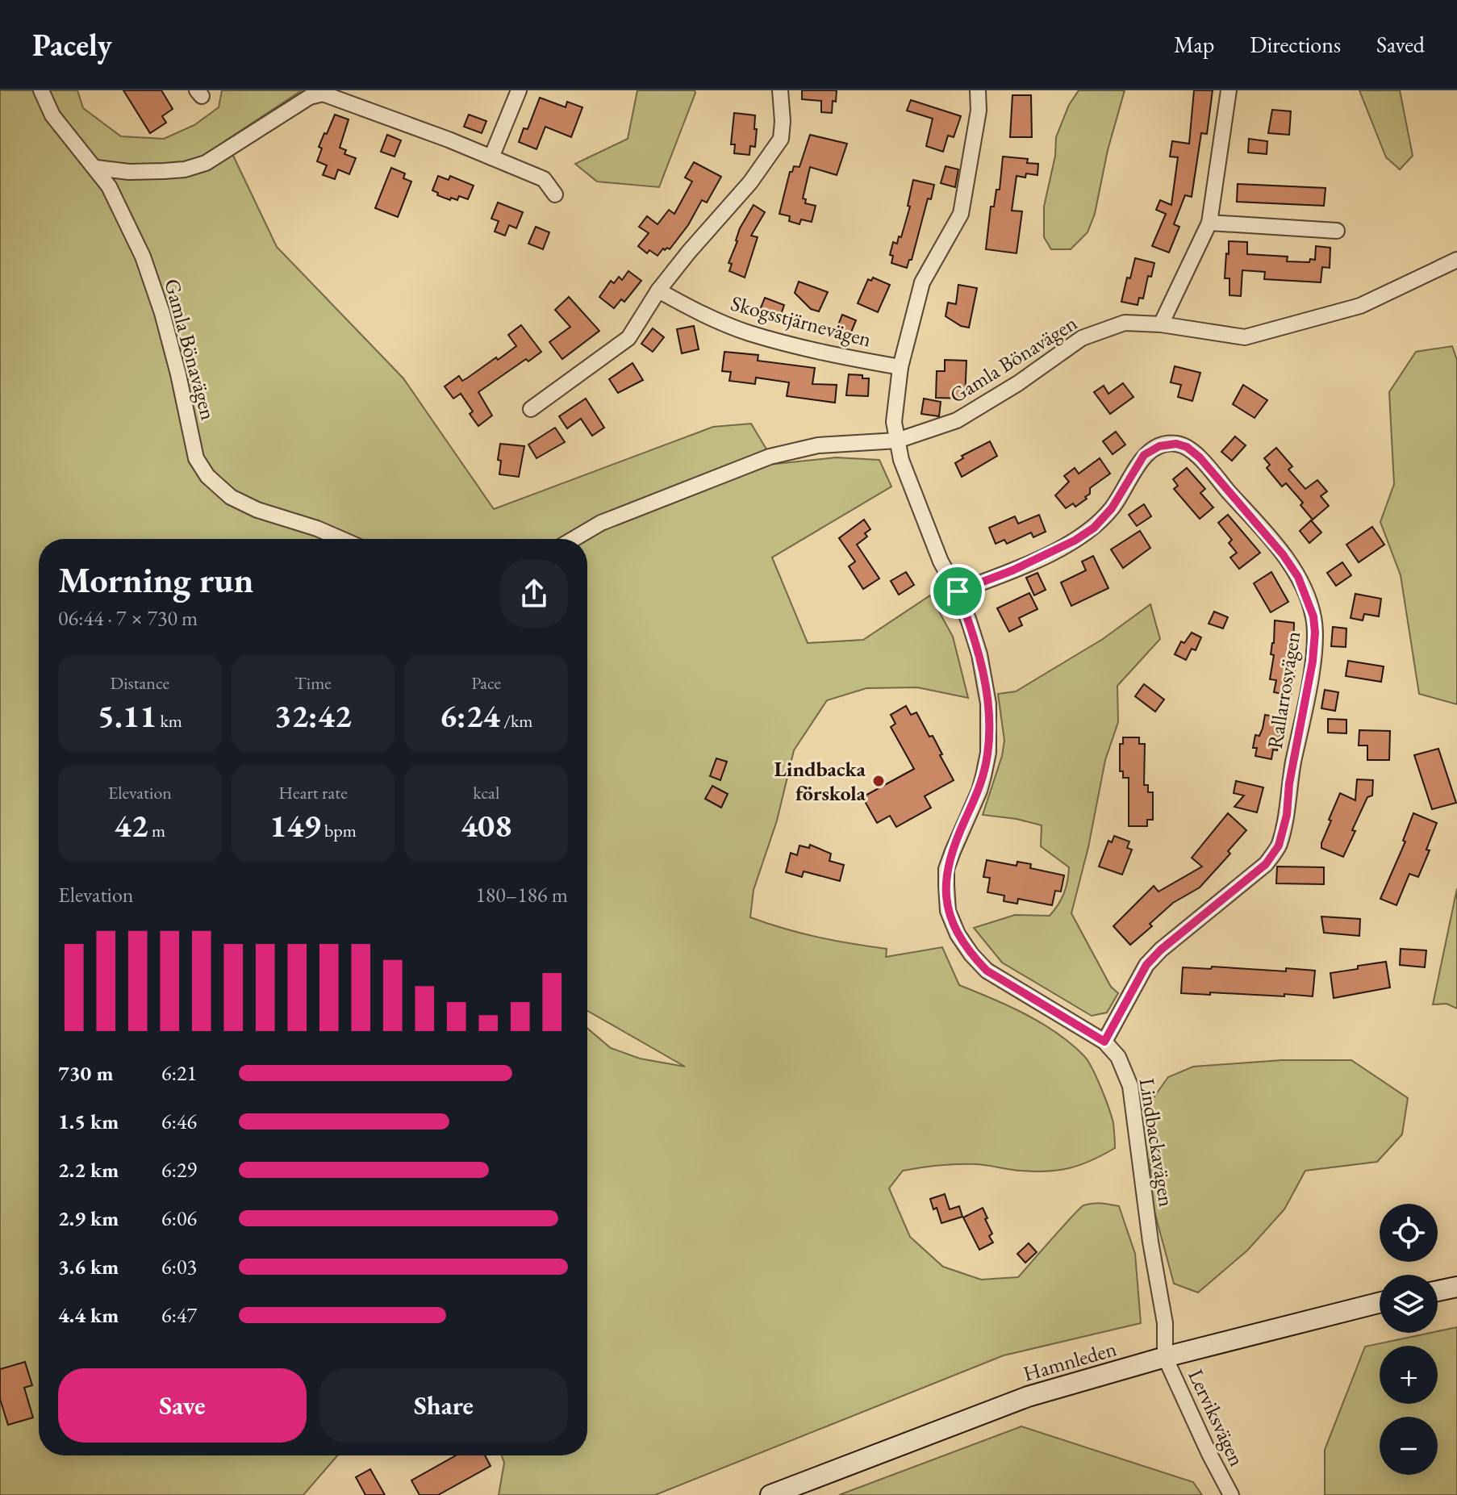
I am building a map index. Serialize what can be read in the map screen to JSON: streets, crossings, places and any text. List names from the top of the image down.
{
  "streets": {
    "main road": ["Hamnleden"],
    "street": [
      "Skogsstjärnevägen",
      "Gamla Bönavägen",
      "Rallarrosvägen",
      "Lindbackavägen",
      "Lerviksvägen"
    ]
  },
  "crossings": [
    ["Skogsstjärnevägen", "Lindbackavägen"],
    ["Gamla Bönavägen", "Lindbackavägen"],
    ["Rallarrosvägen", "Lindbackavägen"],
    ["Lindbackavägen", "Hamnleden"],
    ["Lindbackavägen", "Lerviksvägen"],
    ["Hamnleden", "Lerviksvägen"]
  ],
  "places": ["Lindbacka förskola"],
  "page": {
    "header": "Pacely",
    "nav": ["Map", "Directions", "Saved"],
    "heading": ["Morning run", "06:44 · 7 × 730 m"],
    "stats": [
      ["Distance", "5.11 km"],
      ["Time", "32:42"],
      ["Pace", "6:24 /km"],
      ["Elevation", "42 m"],
      ["Heart rate", "149 bpm"],
      ["kcal", "408"]
    ],
    "chart": ["Elevation", "180–186 m"],
    "list": [
      {
        "name": "730 m",
        "note": "6:21"
      },
      {
        "name": "1.5 km",
        "note": "6:46"
      },
      {
        "name": "2.2 km",
        "note": "6:29"
      },
      {
        "name": "2.9 km",
        "note": "6:06"
      },
      {
        "name": "3.6 km",
        "note": "6:03"
      },
      {
        "name": "4.4 km",
        "note": "6:47"
      }
    ],
    "map_buttons": ["+", "−"],
    "buttons": ["Save", "Share"]
  }
}
